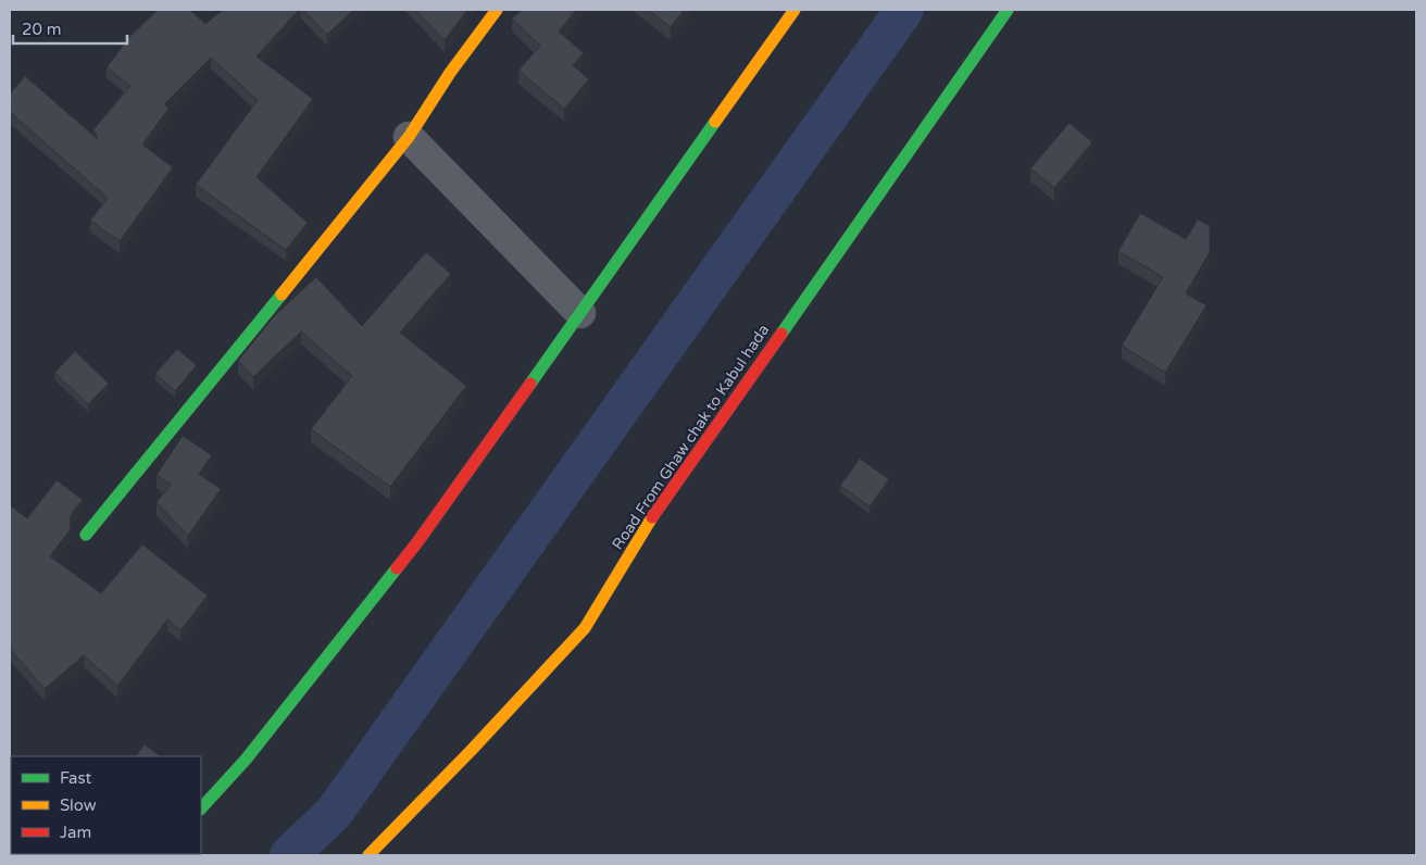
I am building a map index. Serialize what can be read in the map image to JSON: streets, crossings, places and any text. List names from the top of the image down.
{
  "streets": {
    "street": ["Road From Ghaw chak to Kabul hada"]
  },
  "legend": ["Fast", "Slow", "Jam"],
  "scale_bar": "20 m"
}
